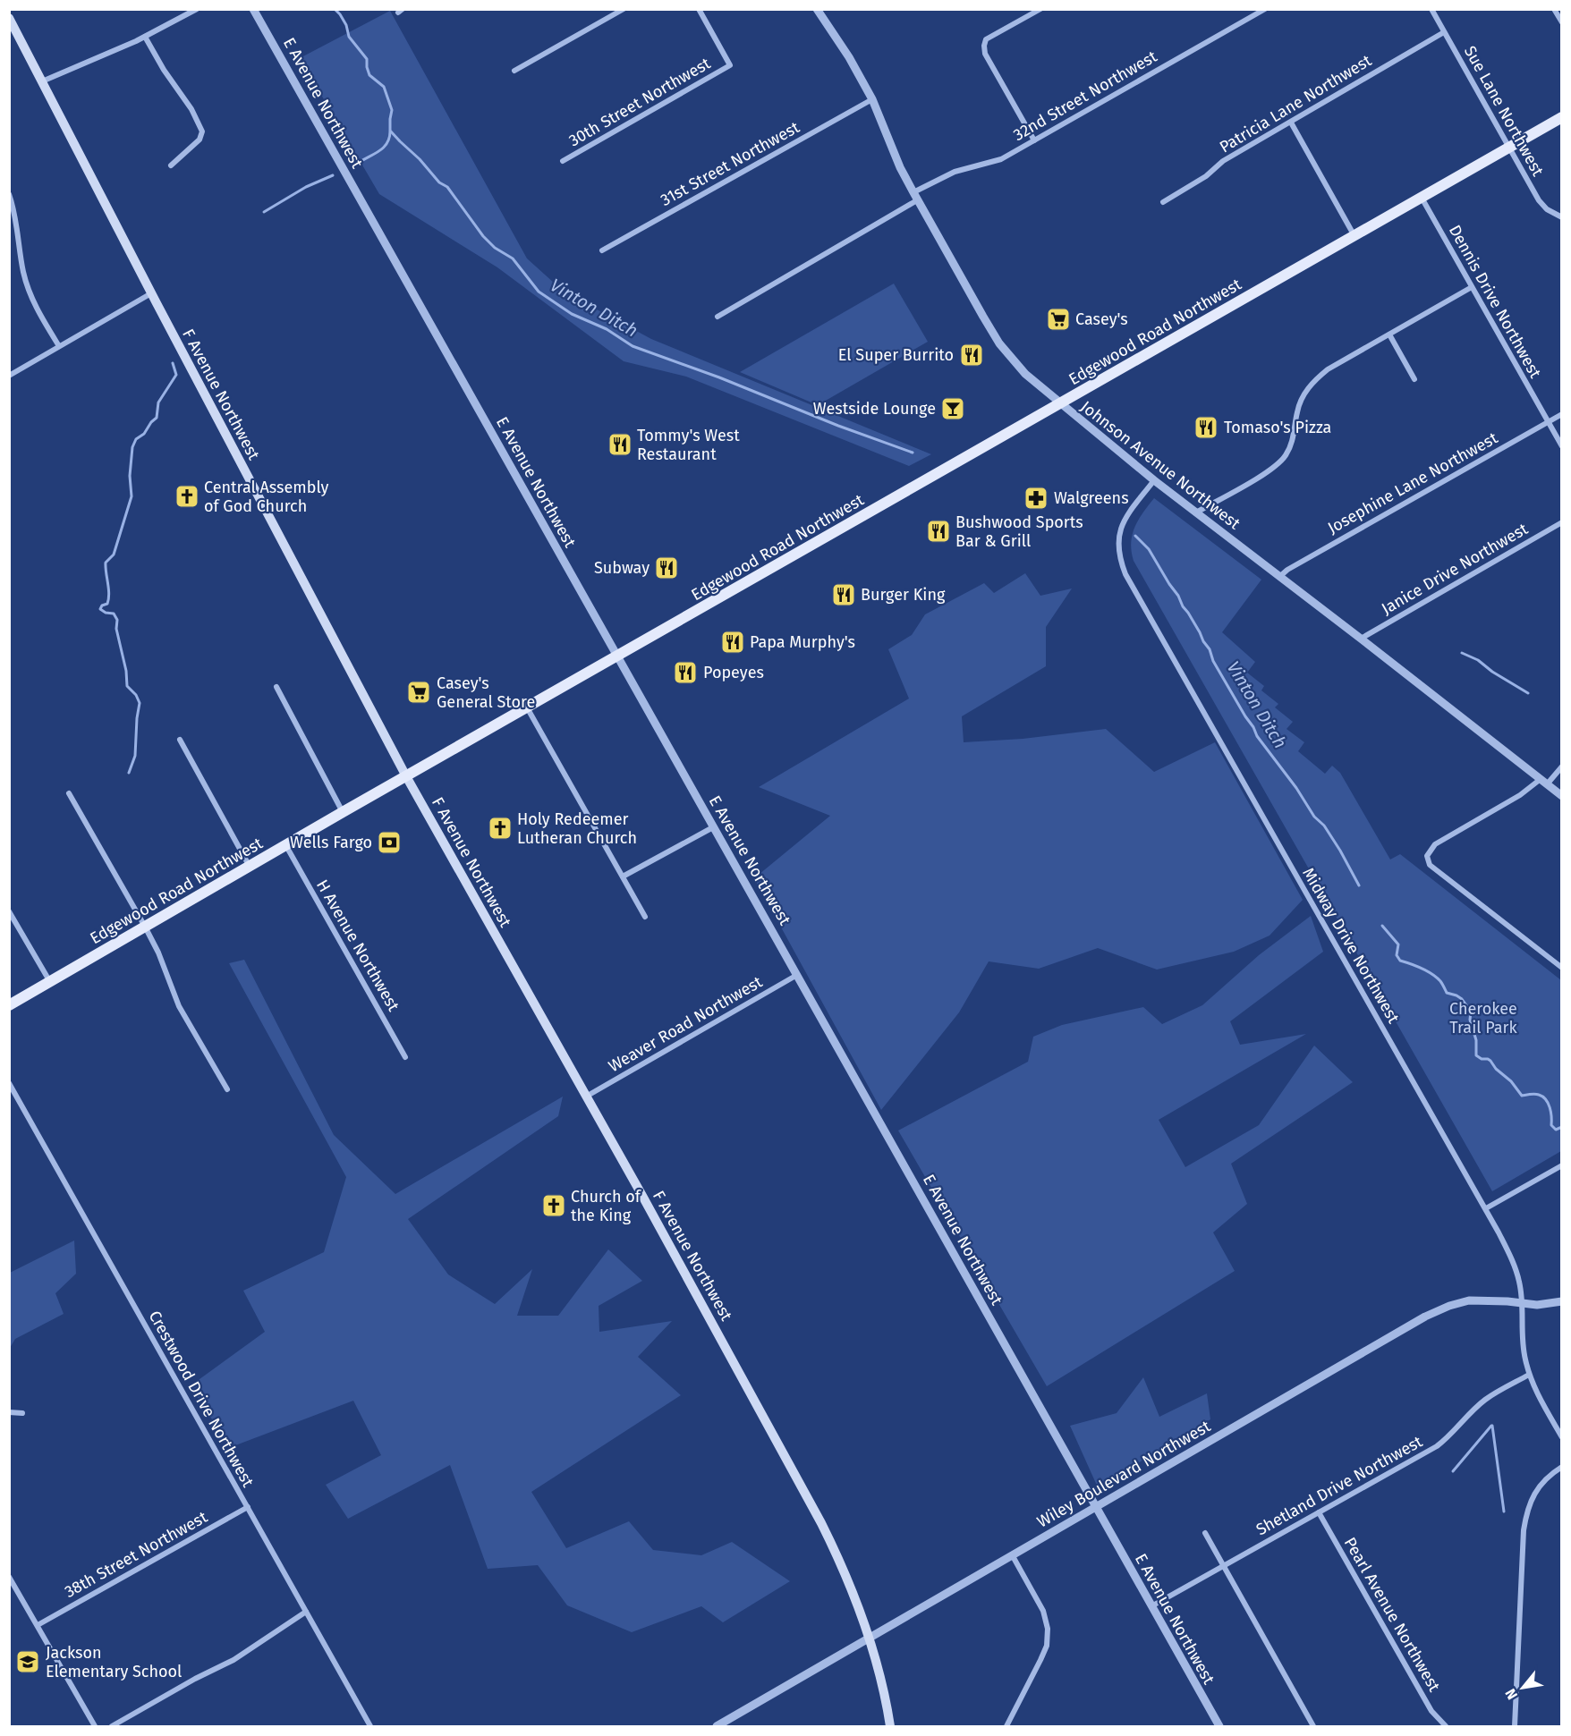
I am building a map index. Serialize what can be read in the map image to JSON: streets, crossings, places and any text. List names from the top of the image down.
{
  "streets": {
    "main road": ["Edgewood Road Northwest", "F Avenue Northwest"],
    "street": [
      "32nd Street Northwest",
      "30th Street Northwest",
      "E Avenue Northwest",
      "Patricia Lane Northwest",
      "Sue Lane Northwest",
      "31st Street Northwest",
      "Dennis Drive Northwest",
      "Johnson Avenue Northwest",
      "Josephine Lane Northwest",
      "Janice Drive Northwest",
      "H Avenue Northwest",
      "Midway Drive Northwest",
      "Weaver Road Northwest",
      "Crestwood Drive Northwest",
      "Wiley Boulevard Northwest",
      "Shetland Drive Northwest",
      "38th Street Northwest",
      "Pearl Avenue Northwest"
    ]
  },
  "crossings": [
    ["32nd Street Northwest", "Johnson Avenue Northwest"],
    ["E Avenue Northwest", "Edgewood Road Northwest"],
    ["E Avenue Northwest", "Weaver Road Northwest"],
    ["E Avenue Northwest", "Wiley Boulevard Northwest"],
    ["E Avenue Northwest", "Shetland Drive Northwest"],
    ["Patricia Lane Northwest", "Sue Lane Northwest"],
    ["Sue Lane Northwest", "Edgewood Road Northwest"],
    ["31st Street Northwest", "Johnson Avenue Northwest"],
    ["Dennis Drive Northwest", "Edgewood Road Northwest"],
    ["Dennis Drive Northwest", "Josephine Lane Northwest"],
    ["Edgewood Road Northwest", "F Avenue Northwest"],
    ["Edgewood Road Northwest", "Johnson Avenue Northwest"],
    ["Edgewood Road Northwest", "H Avenue Northwest"],
    ["F Avenue Northwest", "Weaver Road Northwest"],
    ["F Avenue Northwest", "Wiley Boulevard Northwest"],
    ["Johnson Avenue Northwest", "Josephine Lane Northwest"],
    ["Johnson Avenue Northwest", "Janice Drive Northwest"],
    ["Johnson Avenue Northwest", "Midway Drive Northwest"],
    ["Midway Drive Northwest", "Wiley Boulevard Northwest"],
    ["Midway Drive Northwest", "Shetland Drive Northwest"],
    ["Crestwood Drive Northwest", "38th Street Northwest"],
    ["Shetland Drive Northwest", "Pearl Avenue Northwest"]
  ],
  "water": ["Vinton Ditch"],
  "parks": ["Cherokee Trail Park"],
  "places": {
    "supermarket": ["Casey's", "Casey's General Store"],
    "restaurant": [
      "El Super Burrito",
      "Tomaso's Pizza",
      "Tommy's West Restaurant",
      "Bushwood Sports Bar & Grill",
      "Subway",
      "Burger King",
      "Papa Murphy's",
      "Popeyes"
    ],
    "bar": ["Westside Lounge"],
    "church": ["Central Assembly of God Church", "Holy Redeemer Lutheran Church", "Church of the King"],
    "pharmacy": ["Walgreens"],
    "bank": ["Wells Fargo"],
    "school or university": ["Jackson Elementary School"]
  },
  "north": "bottom left"
}
